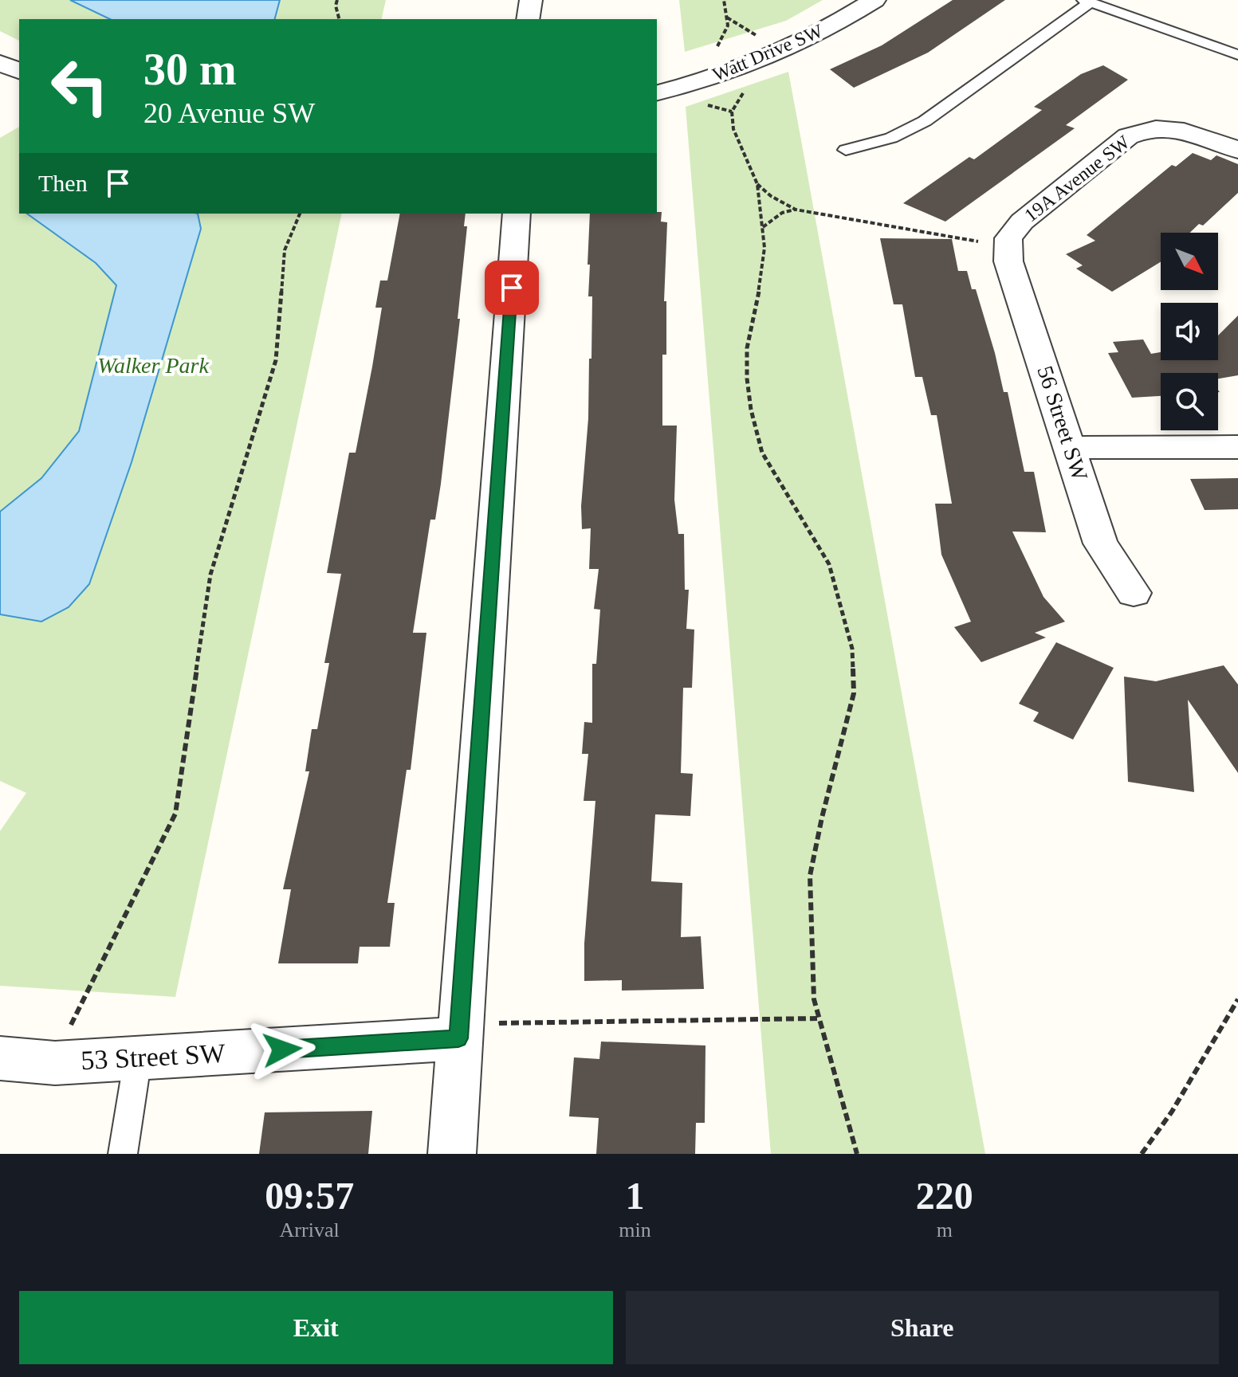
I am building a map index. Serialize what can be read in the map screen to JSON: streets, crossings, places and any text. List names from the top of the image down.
{
  "streets": {
    "street": [
      "Watt Drive SW",
      "19A Avenue SW",
      "56 Street SW",
      "53 Street SW"
    ]
  },
  "crossings": [
    ["19A Avenue SW", "56 Street SW"]
  ],
  "parks": ["Walker Park"],
  "north": "bottom right",
  "page": {
    "turn": ["30 m", "20 Avenue SW"],
    "then": "Then",
    "eta": [
      "09:57",
      "Arrival",
      "1",
      "min",
      "220",
      "m"
    ],
    "buttons": ["Exit", "Share"]
  }
}
